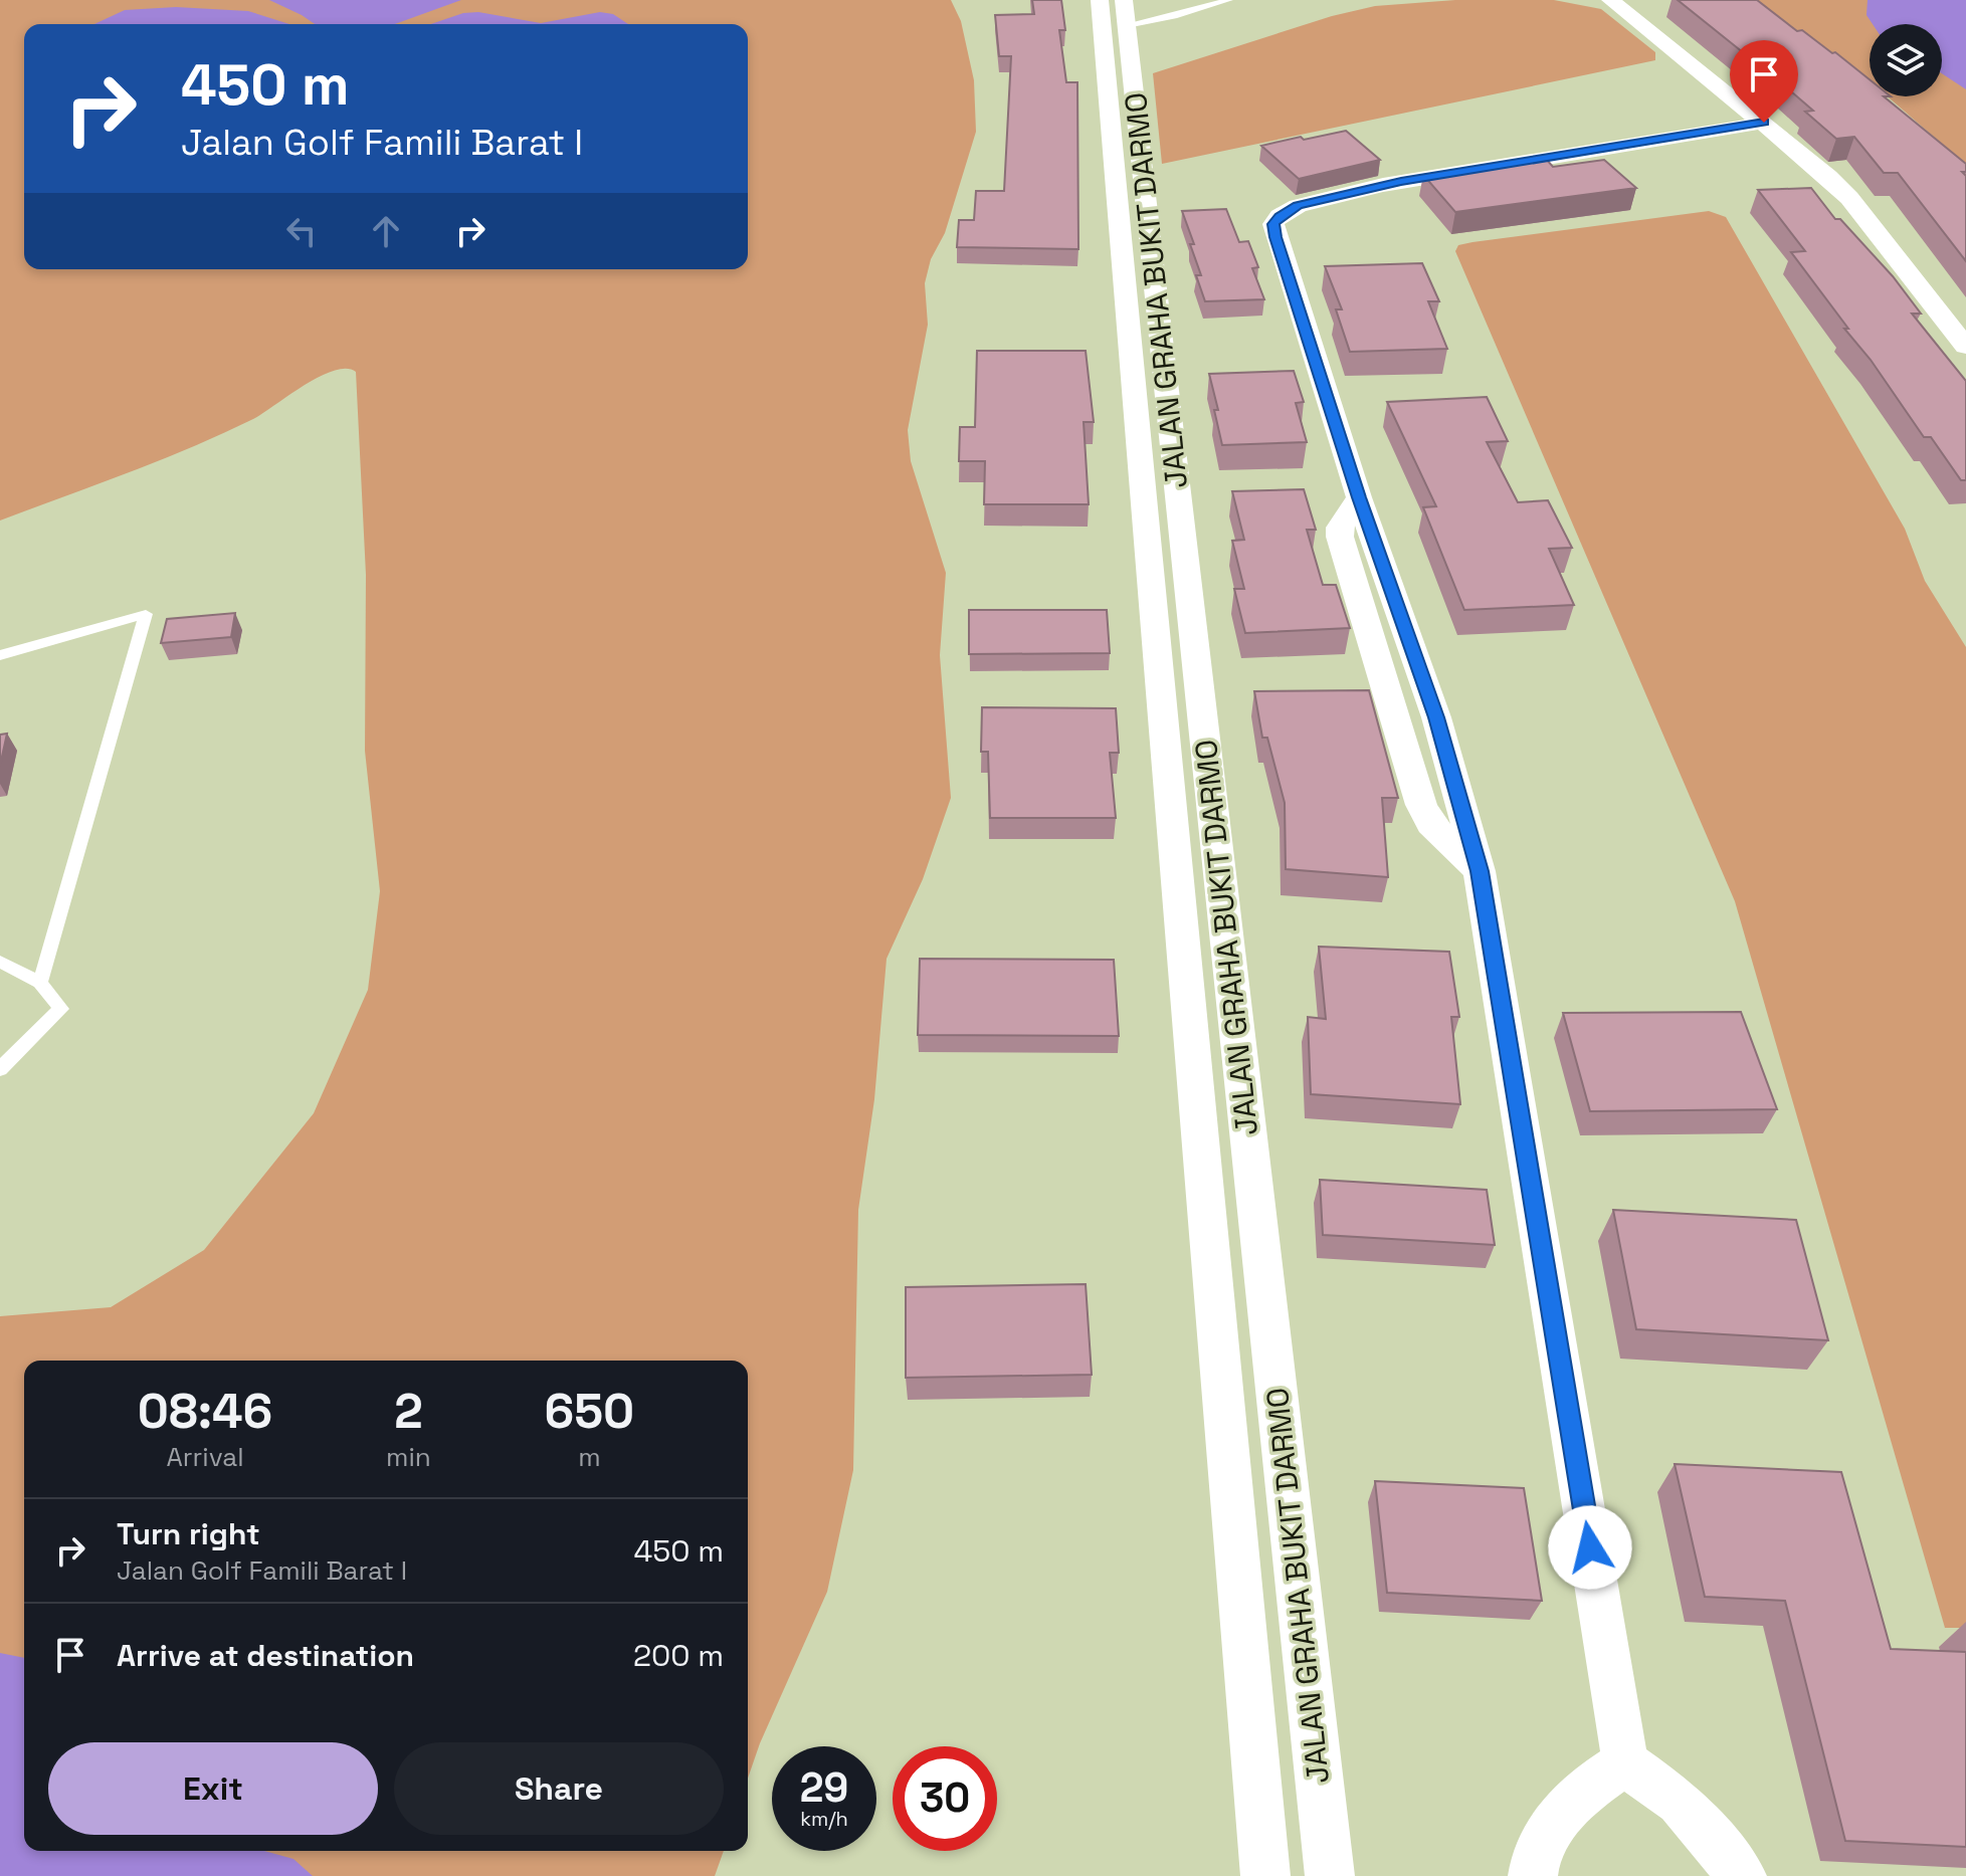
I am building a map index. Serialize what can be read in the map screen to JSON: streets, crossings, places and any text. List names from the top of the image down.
{
  "streets": {
    "street": ["JALAN GRAHA BUKIT DARMO"]
  },
  "page": {
    "turn": ["450 m", "Jalan Golf Famili Barat I"],
    "eta": [
      "08:46",
      "Arrival",
      "2",
      "min",
      "650",
      "m"
    ],
    "list": [
      {
        "name": "Turn right",
        "note": "Jalan Golf Famili Barat I",
        "value": "450 m"
      },
      {
        "name": "Arrive at destination",
        "value": "200 m"
      }
    ],
    "buttons": ["Exit", "Share"],
    "speed": "29 km/h",
    "limit": "30"
  }
}
